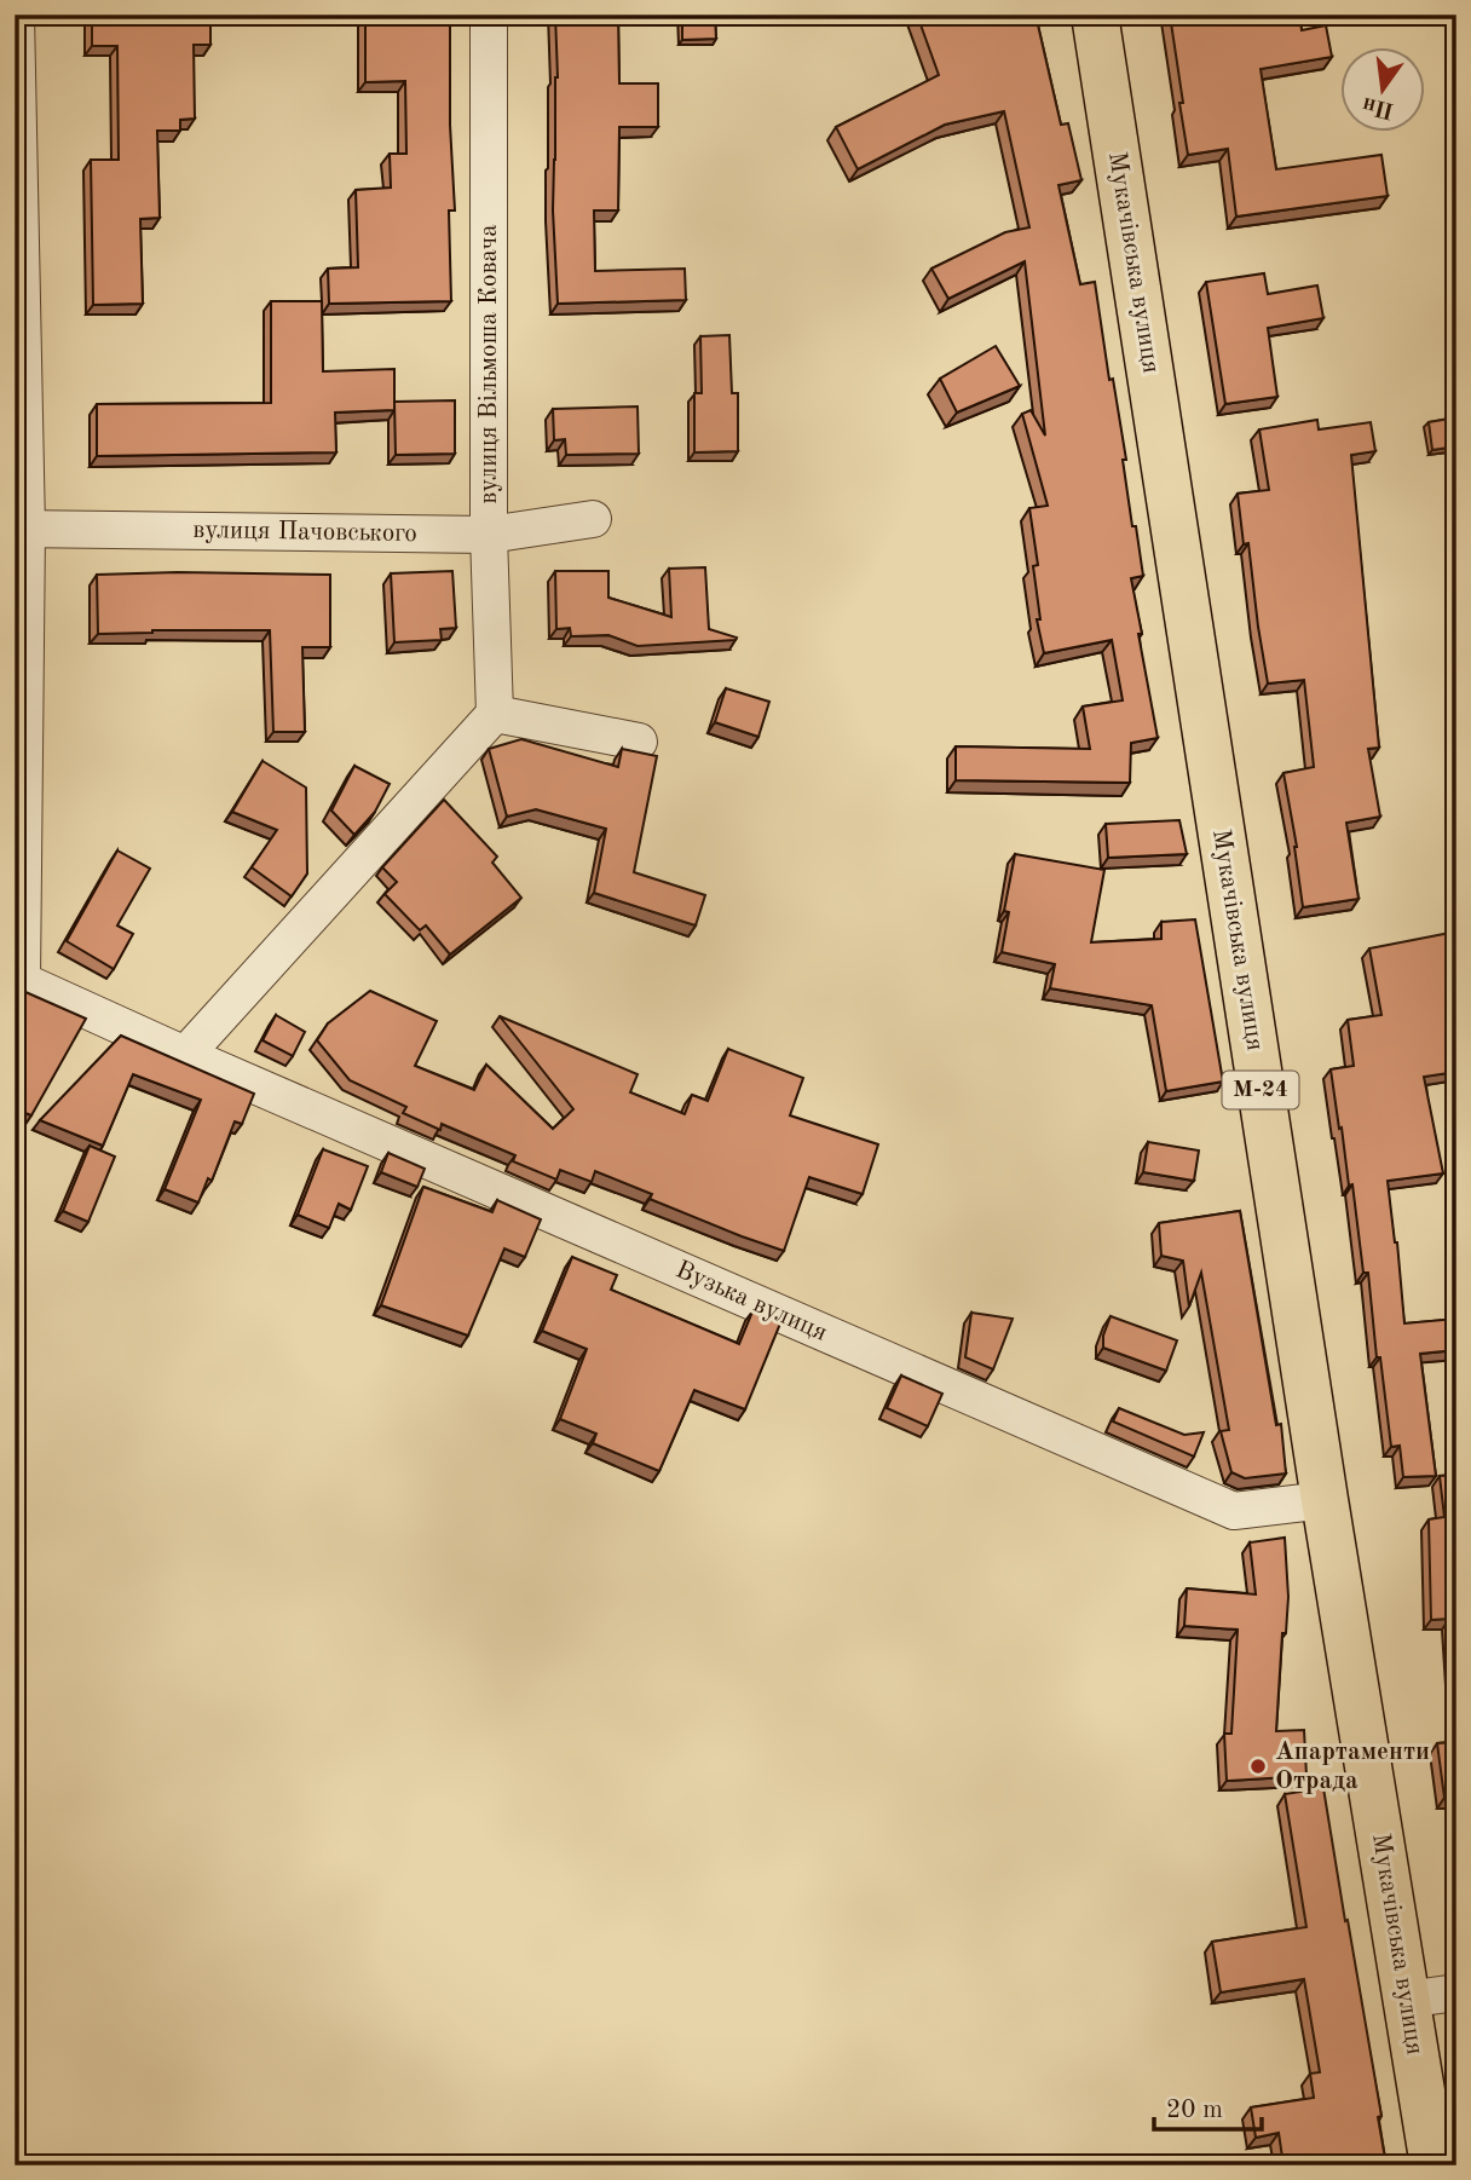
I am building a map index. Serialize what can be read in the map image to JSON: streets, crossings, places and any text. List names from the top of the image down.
{
  "streets": {
    "highway": ["Мукачівська вулиця", "М-24"],
    "street": ["вулиця Вільмоша Ковача", "вулиця Пачовського", "Вузька вулиця"]
  },
  "crossings": [
    ["Мукачівська вулиця", "Вузька вулиця"],
    ["вулиця Вільмоша Ковача", "вулиця Пачовського"]
  ],
  "places": ["Апартаменти Отрада"],
  "scale_bar": "20 m",
  "north": "bottom"
}
